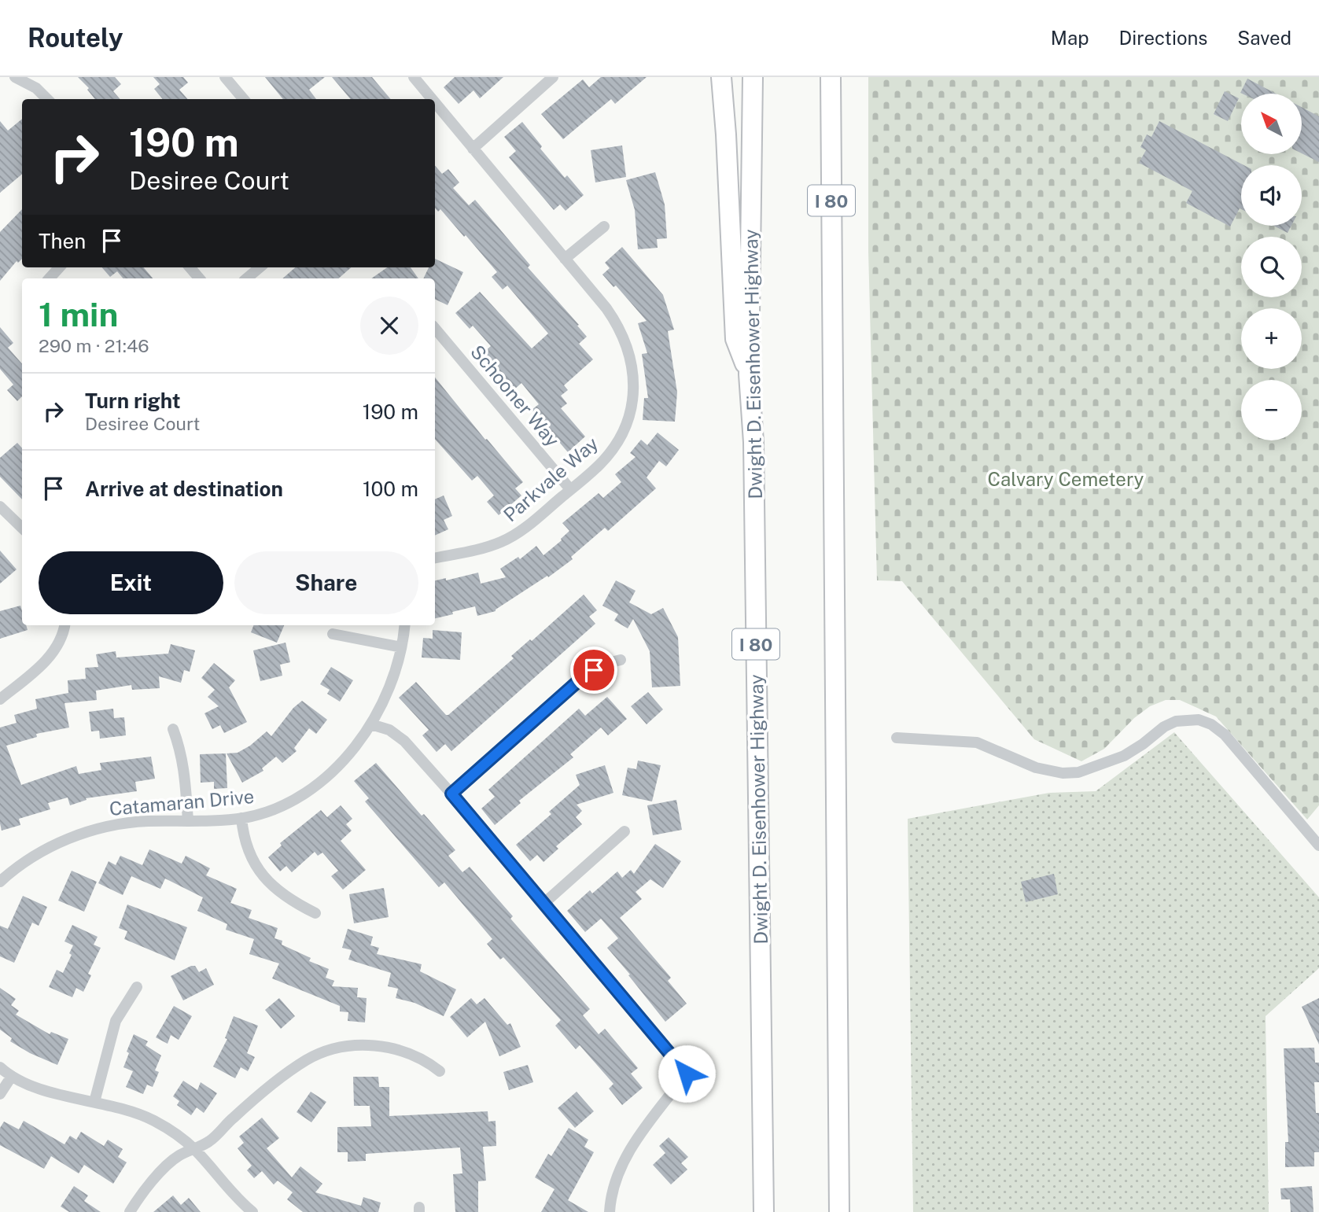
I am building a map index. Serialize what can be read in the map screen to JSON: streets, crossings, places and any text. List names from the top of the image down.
{
  "streets": {
    "highway": ["I 80", "Dwight D. Eisenhower Highway"],
    "street": ["Schooner Way", "Parkvale Way", "Catamaran Drive"]
  },
  "crossings": [
    ["Schooner Way", "Parkvale Way"]
  ],
  "parks": ["Calvary Cemetery"],
  "north": "top left",
  "page": {
    "header": "Routely",
    "nav": ["Map", "Directions", "Saved"],
    "map_buttons": ["+", "−"],
    "turn": ["190 m", "Desiree Court"],
    "then": "Then",
    "heading": ["1 min", "290 m · 21:46"],
    "list": [
      {
        "name": "Turn right",
        "note": "Desiree Court",
        "value": "190 m"
      },
      {
        "name": "Arrive at destination",
        "value": "100 m"
      }
    ],
    "buttons": ["Exit", "Share"]
  }
}
